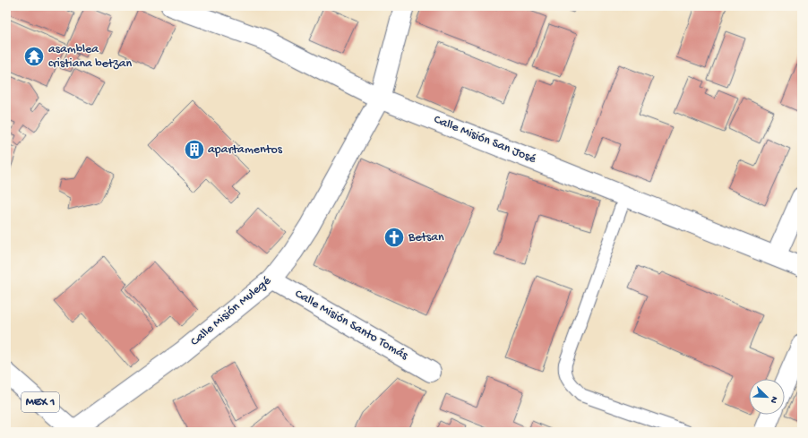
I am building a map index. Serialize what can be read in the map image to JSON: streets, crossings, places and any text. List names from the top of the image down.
{
  "streets": {
    "street": [
      "Calle Misión San José",
      "Calle Misión Mulegé",
      "Calle Misión Santo Tomás",
      "MEX 1"
    ]
  },
  "crossings": [
    ["Calle Misión San José", "Calle Misión Mulegé"],
    ["Calle Misión Mulegé", "Calle Misión Santo Tomás"],
    ["Calle Misión Mulegé", "MEX 1"]
  ],
  "places": {
    "temple": ["asamblea cristiana betzan"],
    "building": ["apartamentos"],
    "church": ["Betsan"]
  },
  "north": "bottom right"
}
